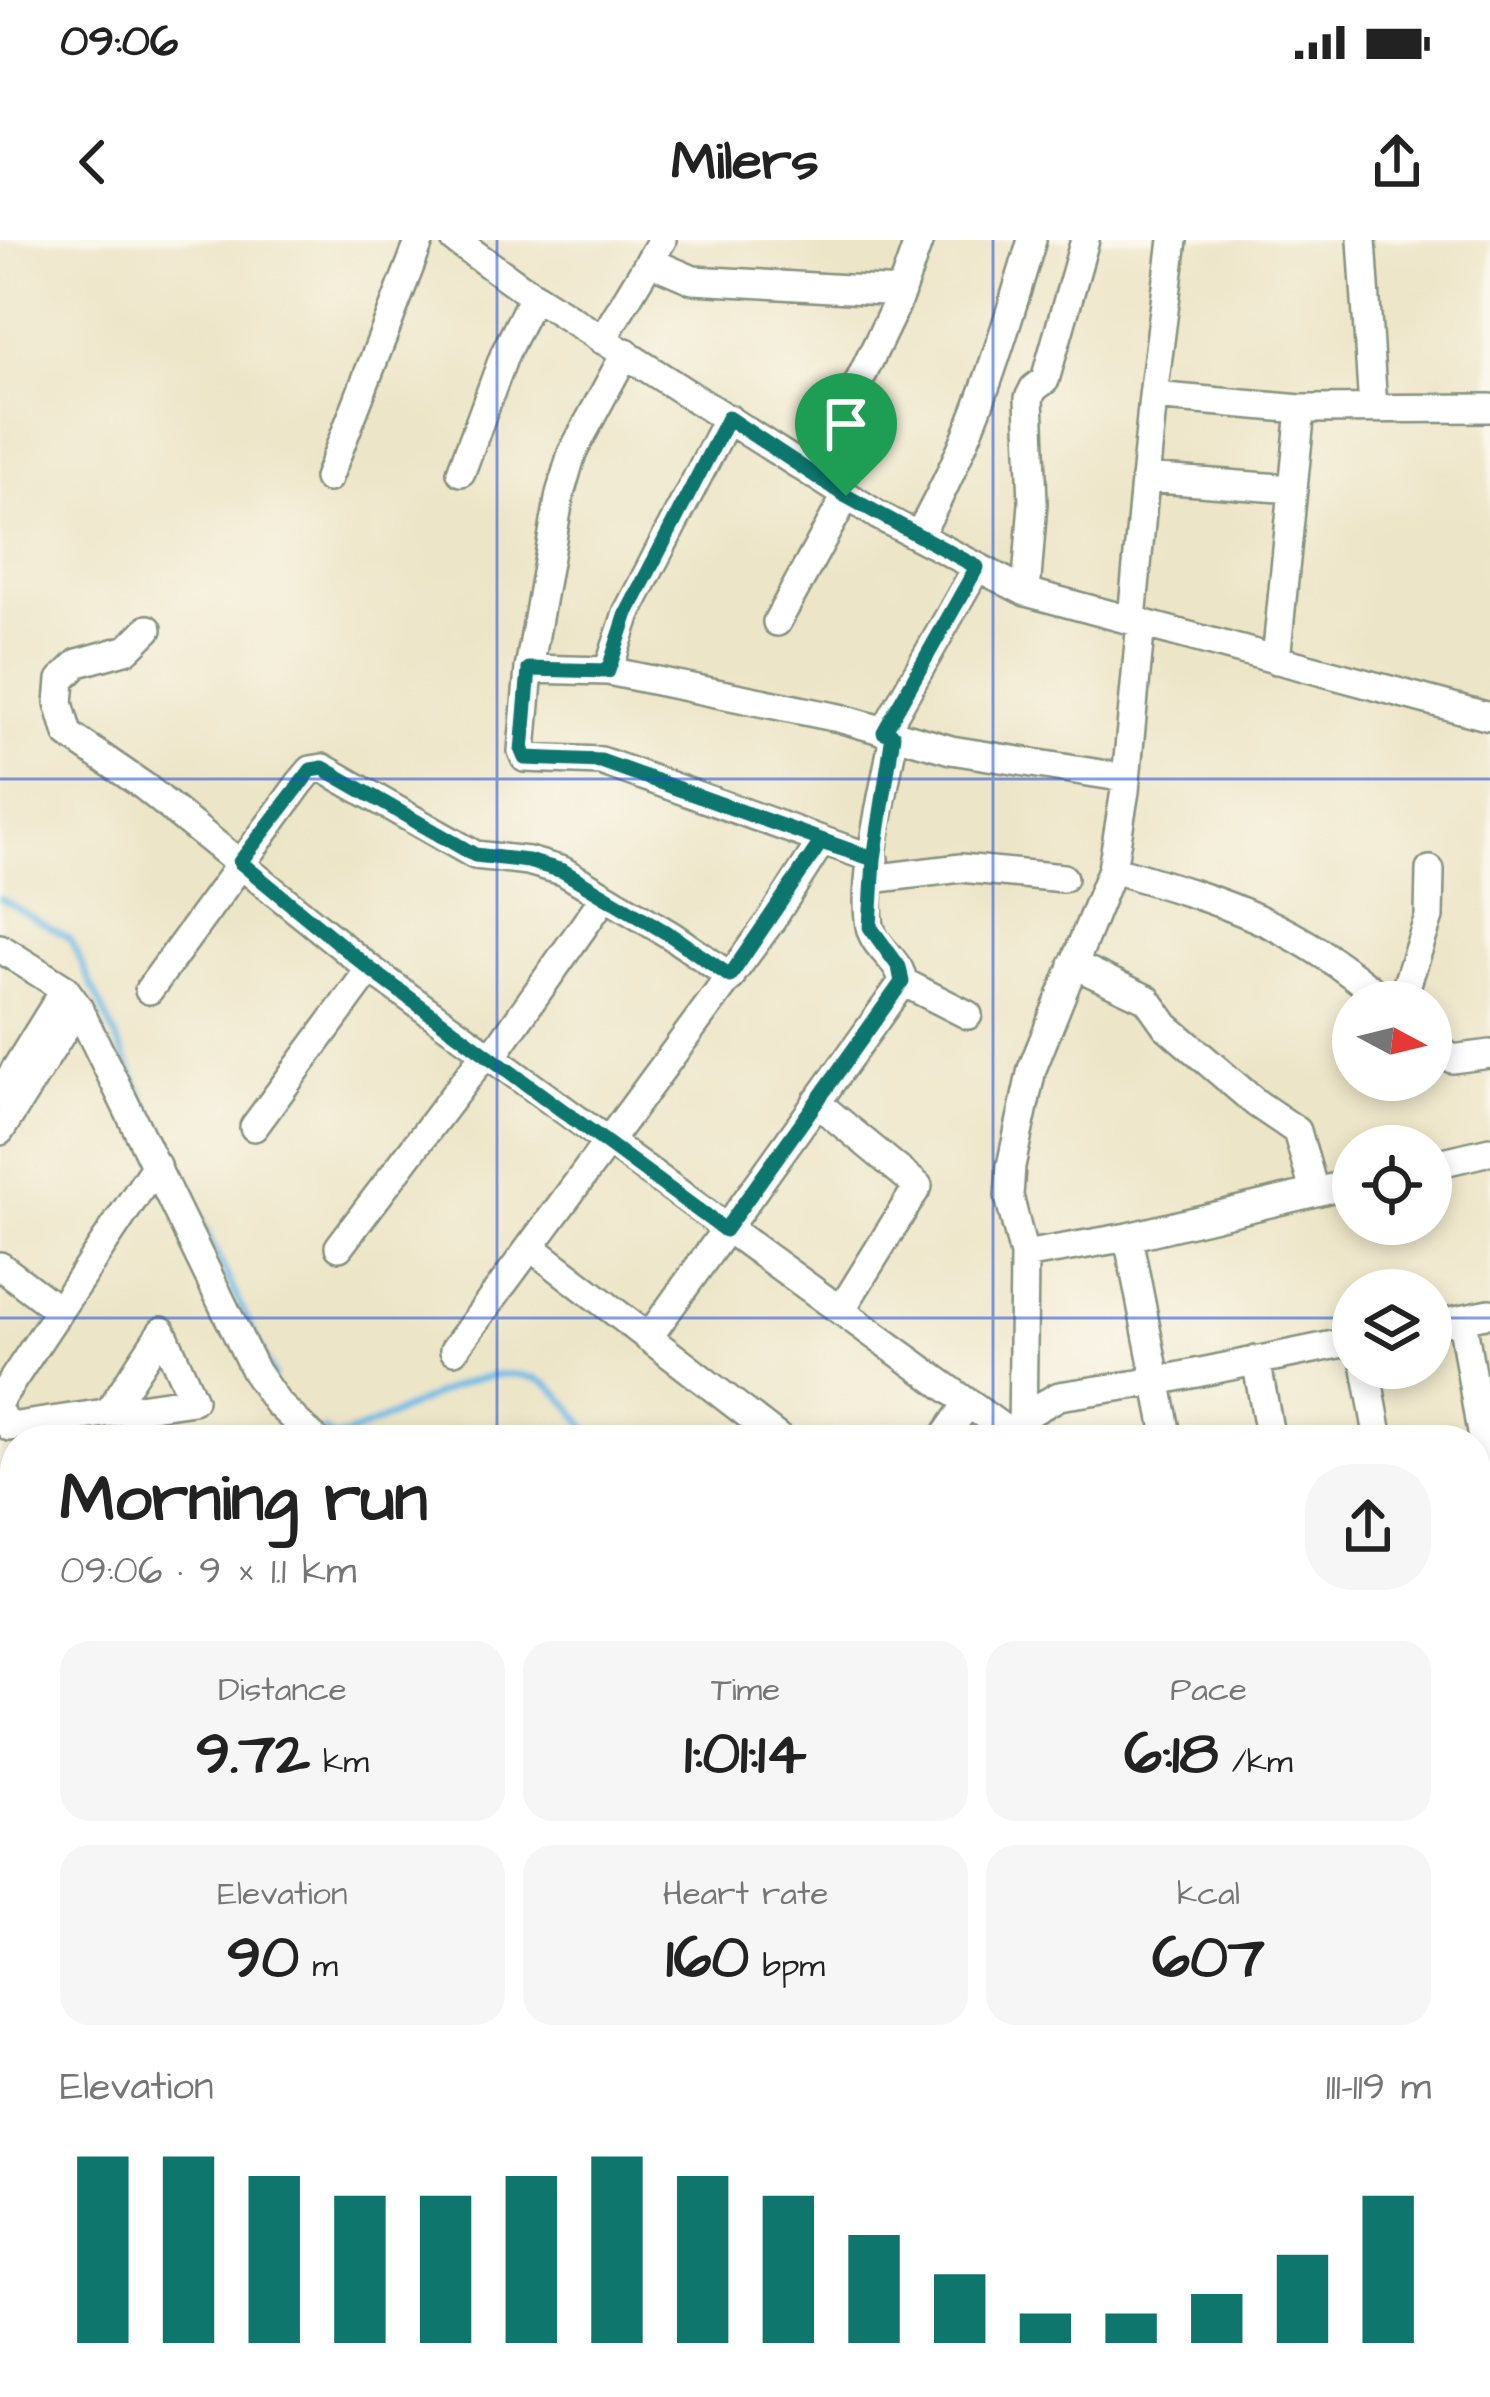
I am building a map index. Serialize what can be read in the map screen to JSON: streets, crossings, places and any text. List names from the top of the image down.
{
  "north": "right",
  "page": {
    "status": "09:06",
    "header": "Milers",
    "heading": ["Morning run", "09:06 · 9 × 1.1 km"],
    "stats": [
      ["Distance", "9.72 km"],
      ["Time", "1:01:14"],
      ["Pace", "6:18 /km"],
      ["Elevation", "90 m"],
      ["Heart rate", "160 bpm"],
      ["kcal", "607"]
    ],
    "chart": ["Elevation", "111–119 m"]
  }
}
